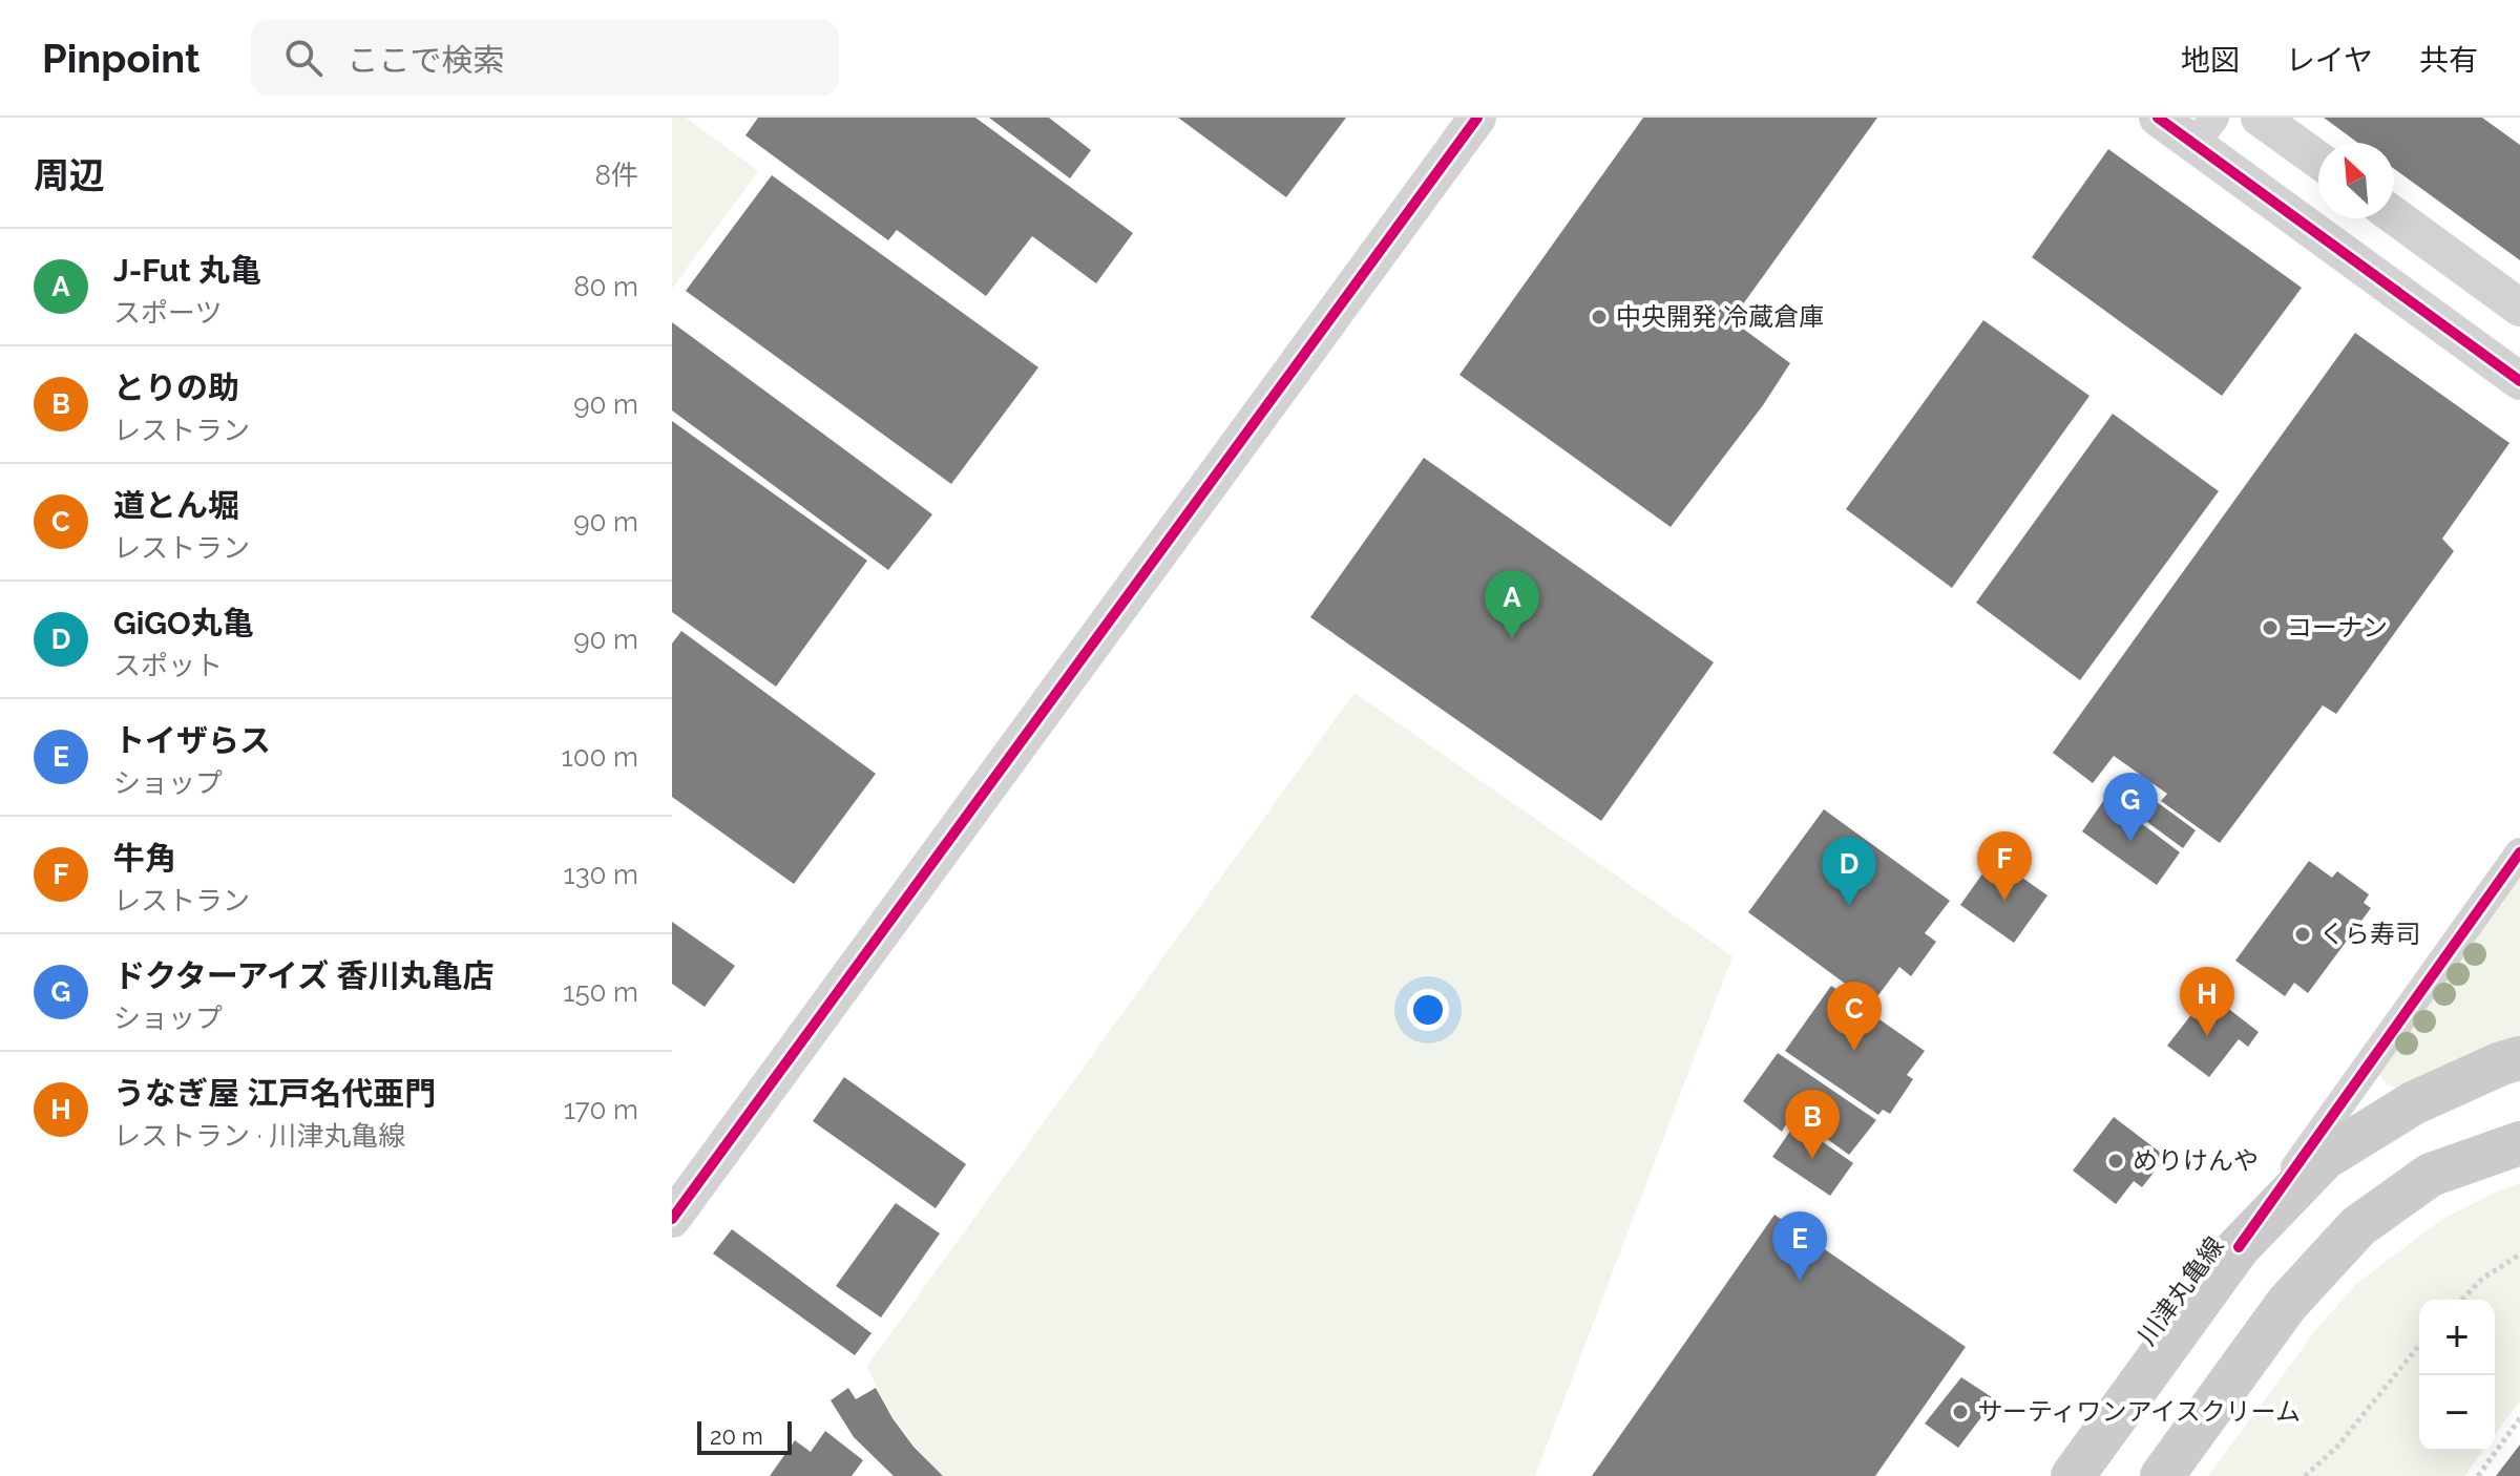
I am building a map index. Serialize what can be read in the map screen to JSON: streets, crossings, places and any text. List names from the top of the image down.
{
  "streets": {
    "main road": ["川津丸亀線"]
  },
  "places": [
    "中央開発 冷蔵倉庫",
    "コーナン",
    "くら寿司",
    "めりけんや",
    "サーティワンアイスクリーム"
  ],
  "scale_bar": "20 m",
  "north": "top left",
  "page": {
    "header": "Pinpoint",
    "search": "ここで検索",
    "nav": ["地図", "レイヤ", "共有"],
    "heading": ["周辺", "8件"],
    "list": [
      {
        "mark": "A",
        "name": "J-Fut 丸亀",
        "note": "スポーツ",
        "value": "80 m"
      },
      {
        "mark": "B",
        "name": "とりの助",
        "note": "レストラン",
        "value": "90 m"
      },
      {
        "mark": "C",
        "name": "道とん堀",
        "note": "レストラン",
        "value": "90 m"
      },
      {
        "mark": "D",
        "name": "GiGO丸亀",
        "note": "スポット",
        "value": "90 m"
      },
      {
        "mark": "E",
        "name": "トイザらス",
        "note": "ショップ",
        "value": "100 m"
      },
      {
        "mark": "F",
        "name": "牛角",
        "note": "レストラン",
        "value": "130 m"
      },
      {
        "mark": "G",
        "name": "ドクターアイズ 香川丸亀店",
        "note": "ショップ",
        "value": "150 m"
      },
      {
        "mark": "H",
        "name": "うなぎ屋 江戸名代亜門",
        "note": "レストラン · 川津丸亀線",
        "value": "170 m"
      }
    ],
    "pins": [
      "A",
      "G",
      "F",
      "D",
      "H",
      "C",
      "B",
      "E"
    ],
    "map_buttons": ["+", "−"],
    "scale": "20 m"
  }
}
